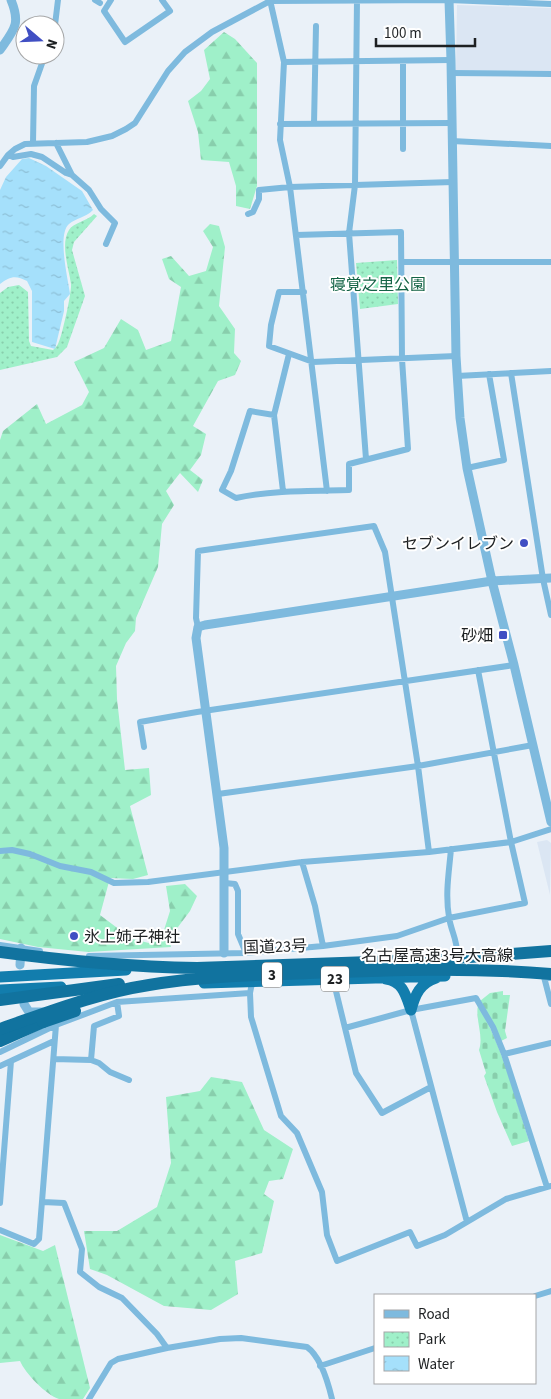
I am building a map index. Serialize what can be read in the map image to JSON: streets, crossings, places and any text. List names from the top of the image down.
{
  "streets": {
    "highway": [
      "国道23号",
      "名古屋高速3号大高線",
      "3",
      "23"
    ]
  },
  "crossings": [
    ["名古屋高速3号大高線", "23"]
  ],
  "parks": ["寝覚之里公園"],
  "places": {
    "other": ["セブンイレブン", "氷上姉子神社"],
    "transit": ["砂畑"]
  },
  "legend": ["Road", "Park", "Water"],
  "scale_bar": "100 m",
  "north": "right"
}
